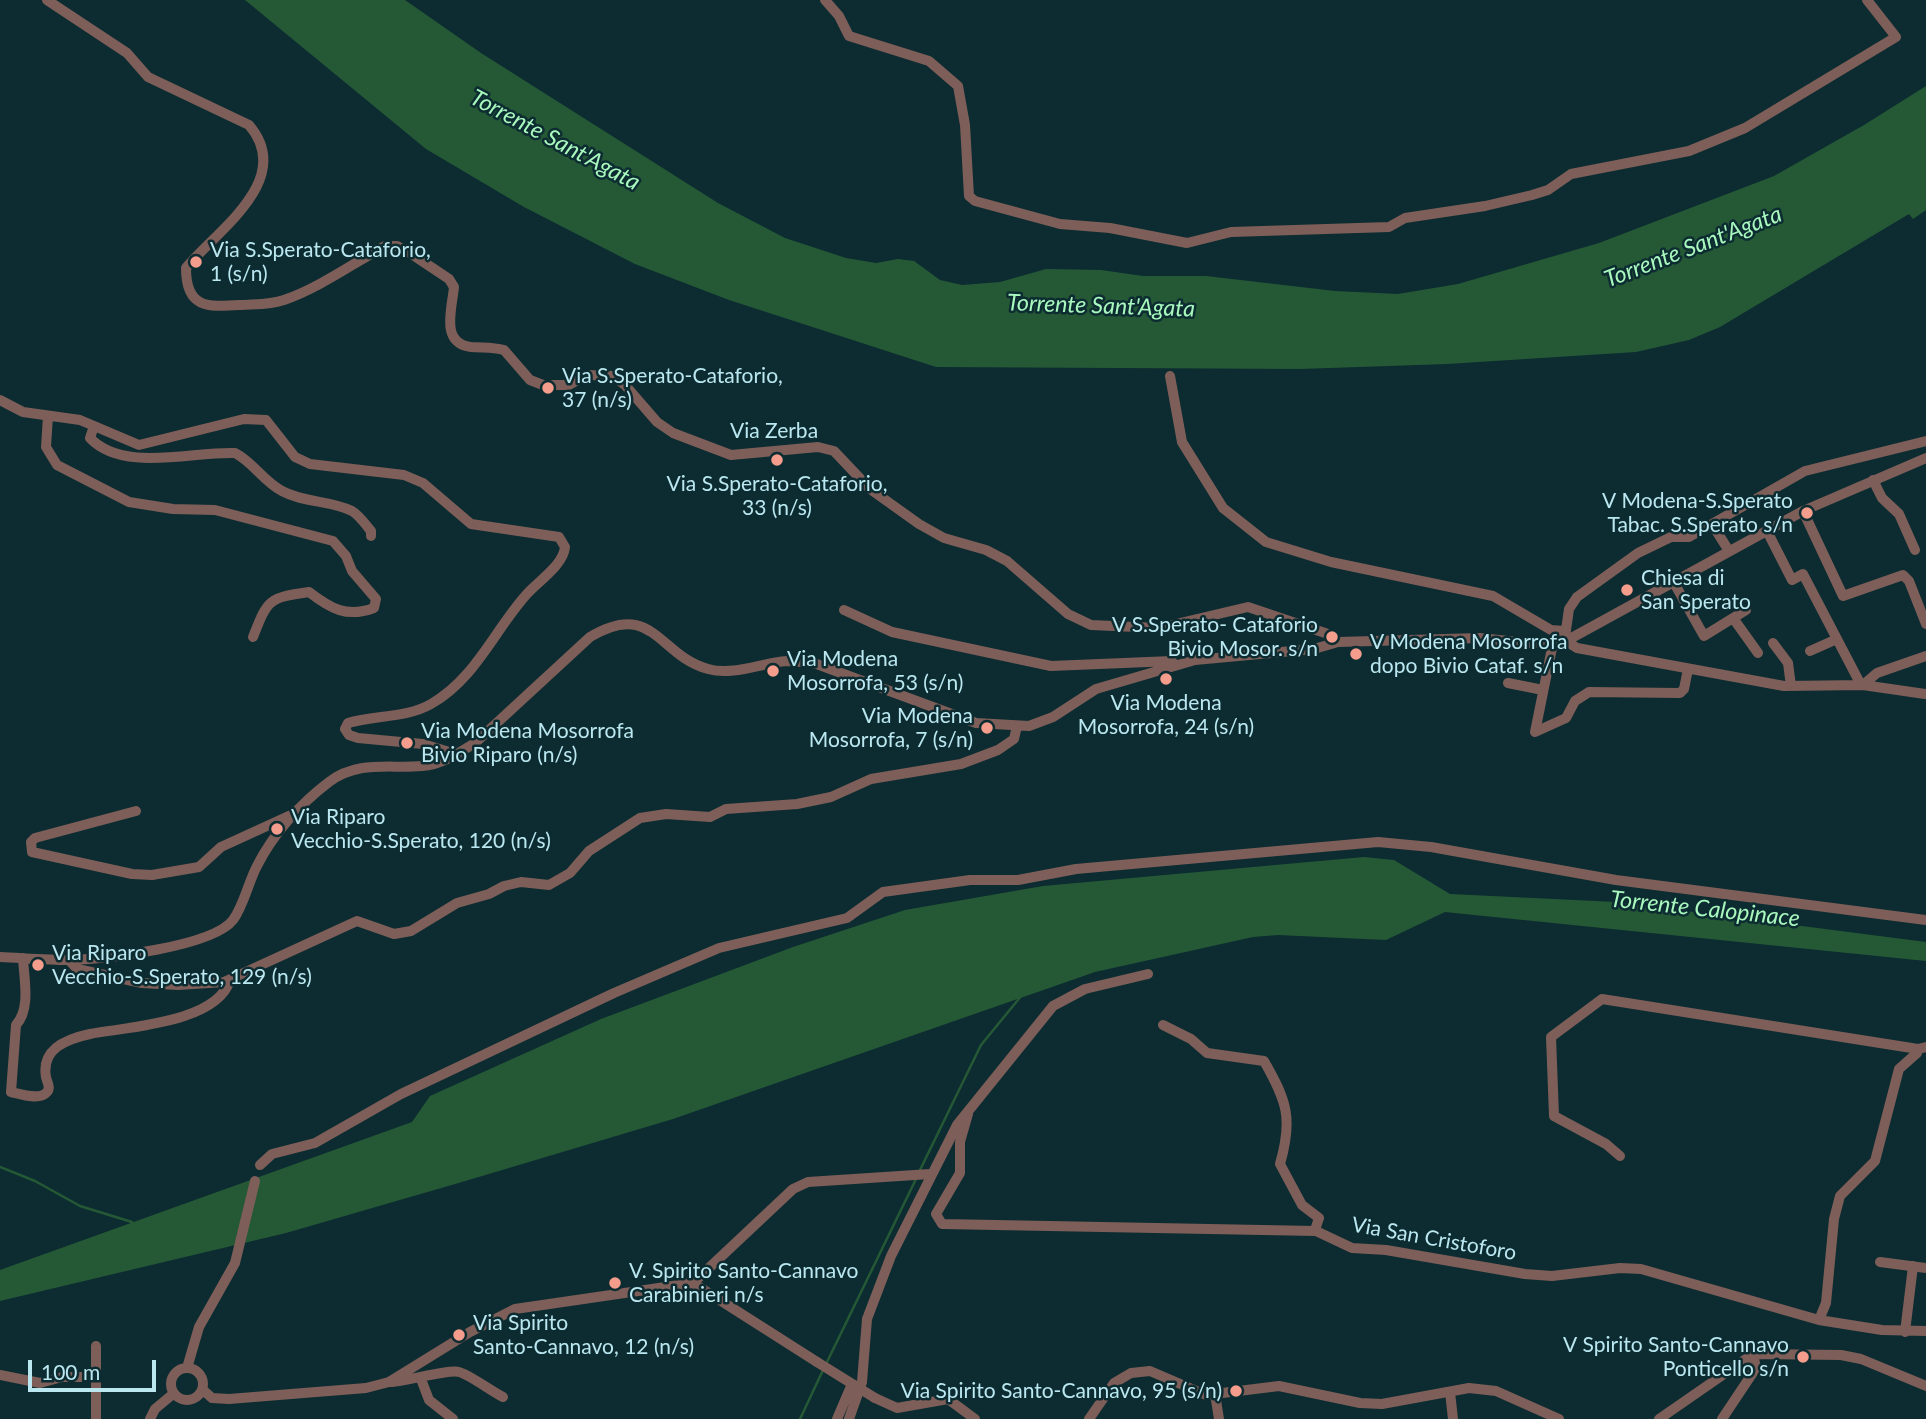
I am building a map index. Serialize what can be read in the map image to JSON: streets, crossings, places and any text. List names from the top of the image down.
{
  "streets": {
    "street": ["Via Zerba", "Via San Cristoforo"]
  },
  "water": ["Torrente Sant'Agata", "Torrente Calopinace"],
  "places": [
    "Via S.Sperato-Cataforio, 1 (s/n)",
    "Via S.Sperato-Cataforio, 37 (n/s)",
    "Via S.Sperato-Cataforio, 33 (n/s)",
    "V Modena-S.Sperato Tabac. S.Sperato s/n",
    "Chiesa di San Sperato",
    "V S.Sperato- Cataforio Bivio Mosor. s/n",
    "V Modena Mosorrofa dopo Bivio Cataf. s/n",
    "Via Modena Mosorrofa, 53 (s/n)",
    "Via Modena Mosorrofa, 24 (s/n)",
    "Via Modena Mosorrofa, 7 (s/n)",
    "Via Modena Mosorrofa Bivio Riparo (n/s)",
    "Via Riparo Vecchio-S.Sperato, 120 (n/s)",
    "Via Riparo Vecchio-S.Sperato, 129 (n/s)",
    "V. Spirito Santo-Cannavo Carabinieri n/s",
    "Via Spirito Santo-Cannavo, 12 (n/s)",
    "V Spirito Santo-Cannavo Ponticello s/n",
    "Via Spirito Santo-Cannavo, 95 (s/n)"
  ],
  "scale_bar": "100 m"
}
